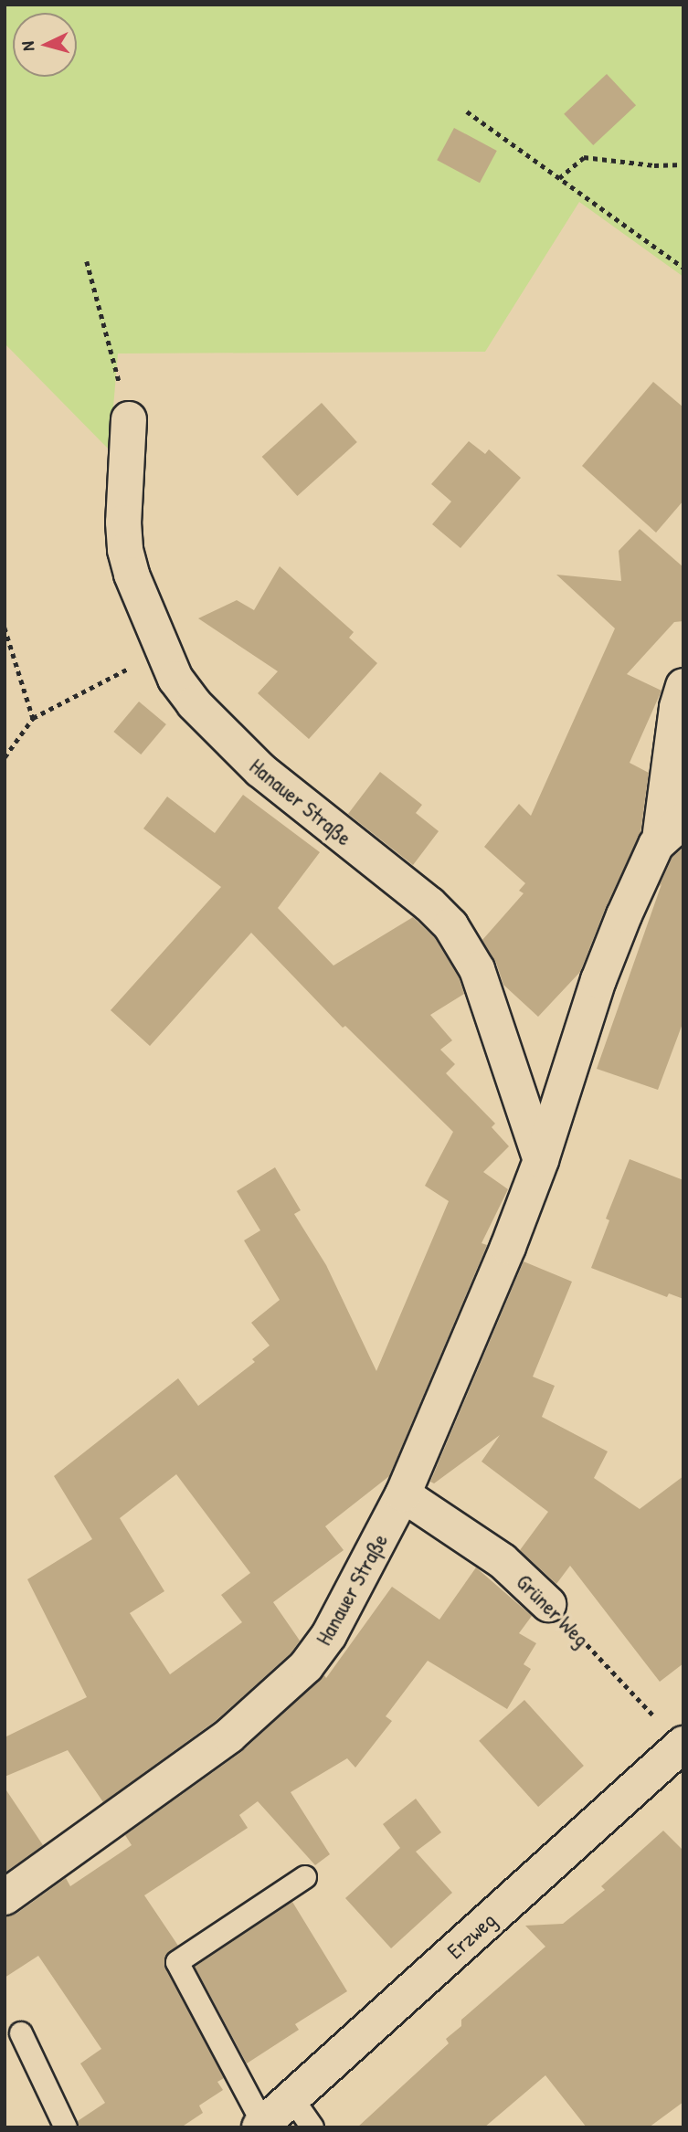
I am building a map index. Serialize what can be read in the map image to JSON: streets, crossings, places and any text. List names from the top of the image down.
{
  "streets": {
    "street": ["Hanauer Straße", "Grüner Weg", "Erzweg"]
  },
  "crossings": [
    ["Hanauer Straße", "Grüner Weg"],
    ["Grüner Weg", "Erzweg"]
  ],
  "north": "left"
}
